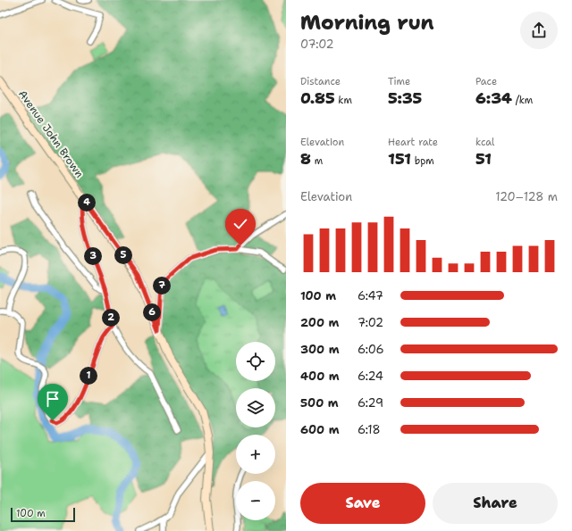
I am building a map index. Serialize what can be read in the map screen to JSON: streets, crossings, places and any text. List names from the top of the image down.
{
  "streets": {
    "main road": ["Avenue John Brown"]
  },
  "scale_bar": "100 m",
  "page": {
    "heading": ["Morning run", "07:02"],
    "stats": [
      ["Distance", "0.85 km"],
      ["Time", "5:35"],
      ["Pace", "6:34 /km"],
      ["Elevation", "8 m"],
      ["Heart rate", "151 bpm"],
      ["kcal", "51"]
    ],
    "chart": ["Elevation", "120–128 m"],
    "pins": [
      "4",
      "5",
      "3",
      "7",
      "6",
      "2",
      "1"
    ],
    "list": [
      {
        "name": "100 m",
        "note": "6:47"
      },
      {
        "name": "200 m",
        "note": "7:02"
      },
      {
        "name": "300 m",
        "note": "6:06"
      },
      {
        "name": "400 m",
        "note": "6:24"
      },
      {
        "name": "500 m",
        "note": "6:29"
      },
      {
        "name": "600 m",
        "note": "6:18"
      }
    ],
    "map_buttons": ["+", "−"],
    "buttons": ["Save", "Share"],
    "scale": "100 m"
  }
}
